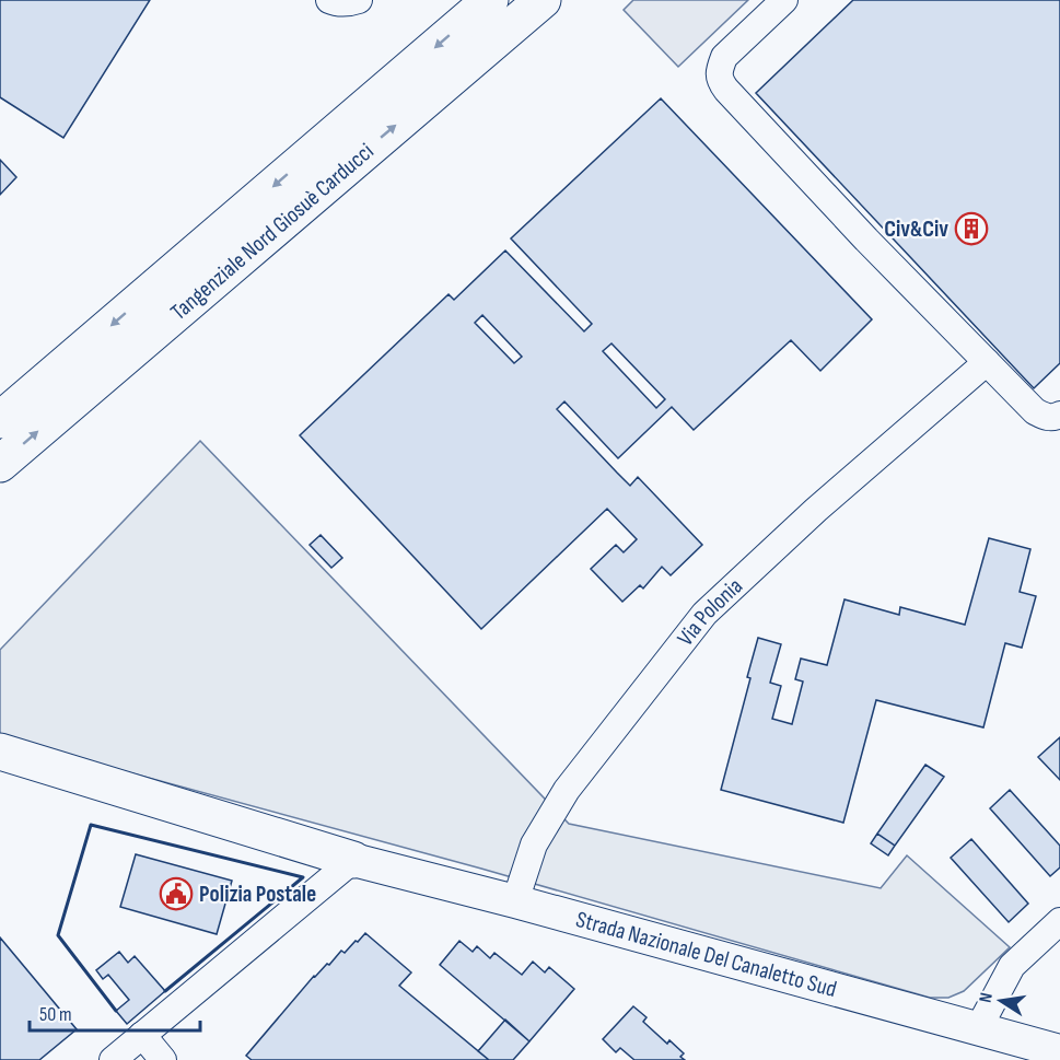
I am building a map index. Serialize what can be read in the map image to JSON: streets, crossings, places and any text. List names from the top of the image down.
{
  "streets": {
    "highway": ["Tangenziale Nord Giosuè Carducci"],
    "main road": ["Strada Nazionale Del Canaletto Sud"],
    "street": ["Via Polonia"]
  },
  "crossings": [
    ["Via Polonia", "Strada Nazionale Del Canaletto Sud"]
  ],
  "places": {
    "building": ["Civ&Civ"],
    "public building": ["Polizia Postale"]
  },
  "scale_bar": "50 m",
  "north": "left"
}
